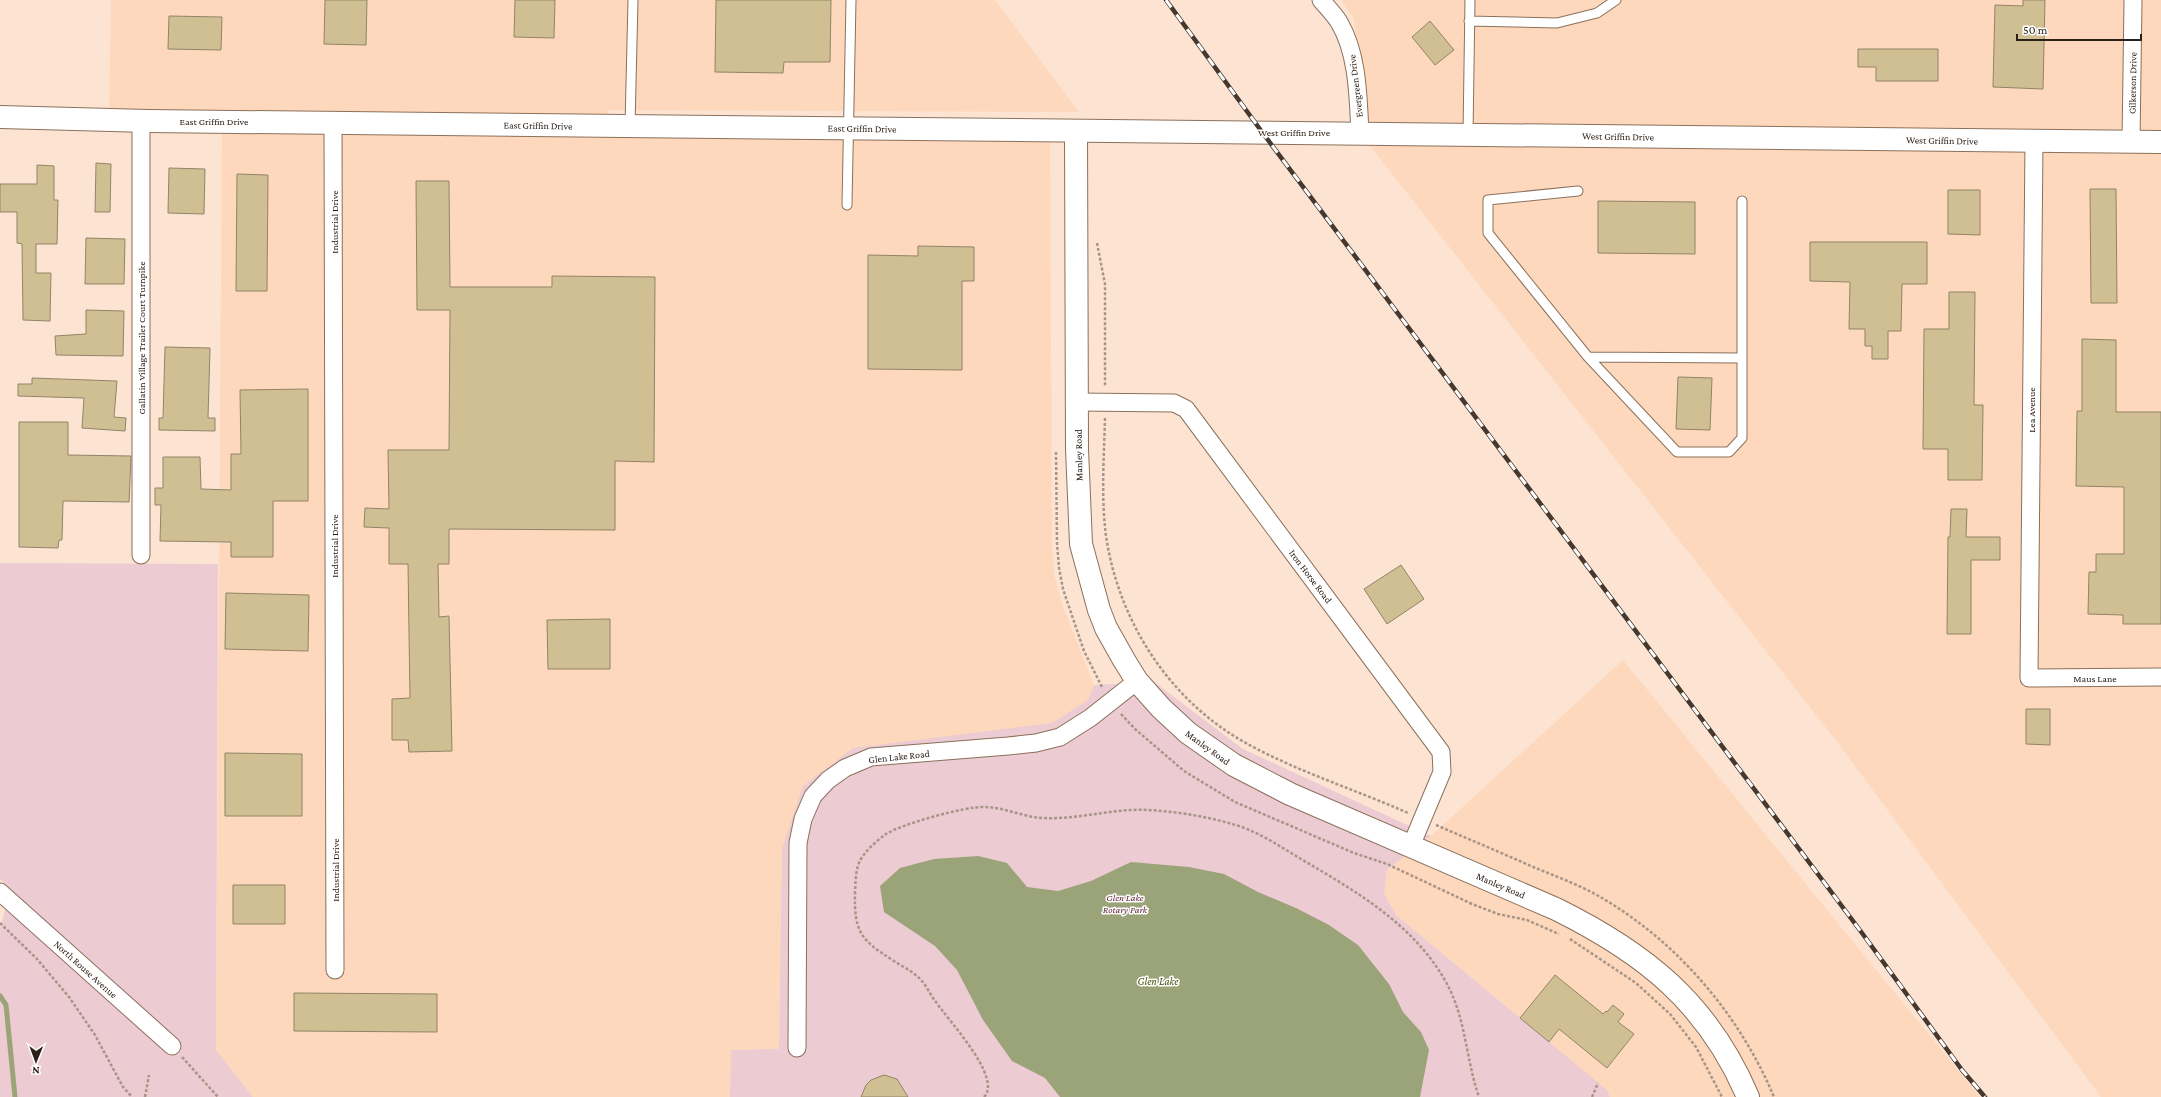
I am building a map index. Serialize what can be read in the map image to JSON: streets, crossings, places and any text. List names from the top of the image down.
{
  "streets": {
    "main road": ["East Griffin Drive", "West Griffin Drive", "Manley Road"],
    "street": [
      "Gilkerson Drive",
      "Evergreen Drive",
      "Industrial Drive",
      "Gallatin Village Trailer Court Turnpike",
      "Lea Avenue",
      "Iron Horse Road",
      "Maus Lane",
      "Glen Lake Road",
      "North Rouse Avenue"
    ]
  },
  "crossings": [
    ["Gilkerson Drive", "West Griffin Drive"],
    ["Evergreen Drive", "West Griffin Drive"],
    ["East Griffin Drive", "West Griffin Drive"],
    ["East Griffin Drive", "Industrial Drive"],
    ["East Griffin Drive", "Gallatin Village Trailer Court Turnpike"],
    ["East Griffin Drive", "Manley Road"],
    ["West Griffin Drive", "Lea Avenue"],
    ["West Griffin Drive", "Manley Road"],
    ["Lea Avenue", "Maus Lane"],
    ["Manley Road", "Iron Horse Road"],
    ["Manley Road", "Glen Lake Road"]
  ],
  "water": ["Glen Lake"],
  "parks": ["Glen Lake Rotary Park"],
  "scale_bar": "50 m",
  "north": "bottom"
}
